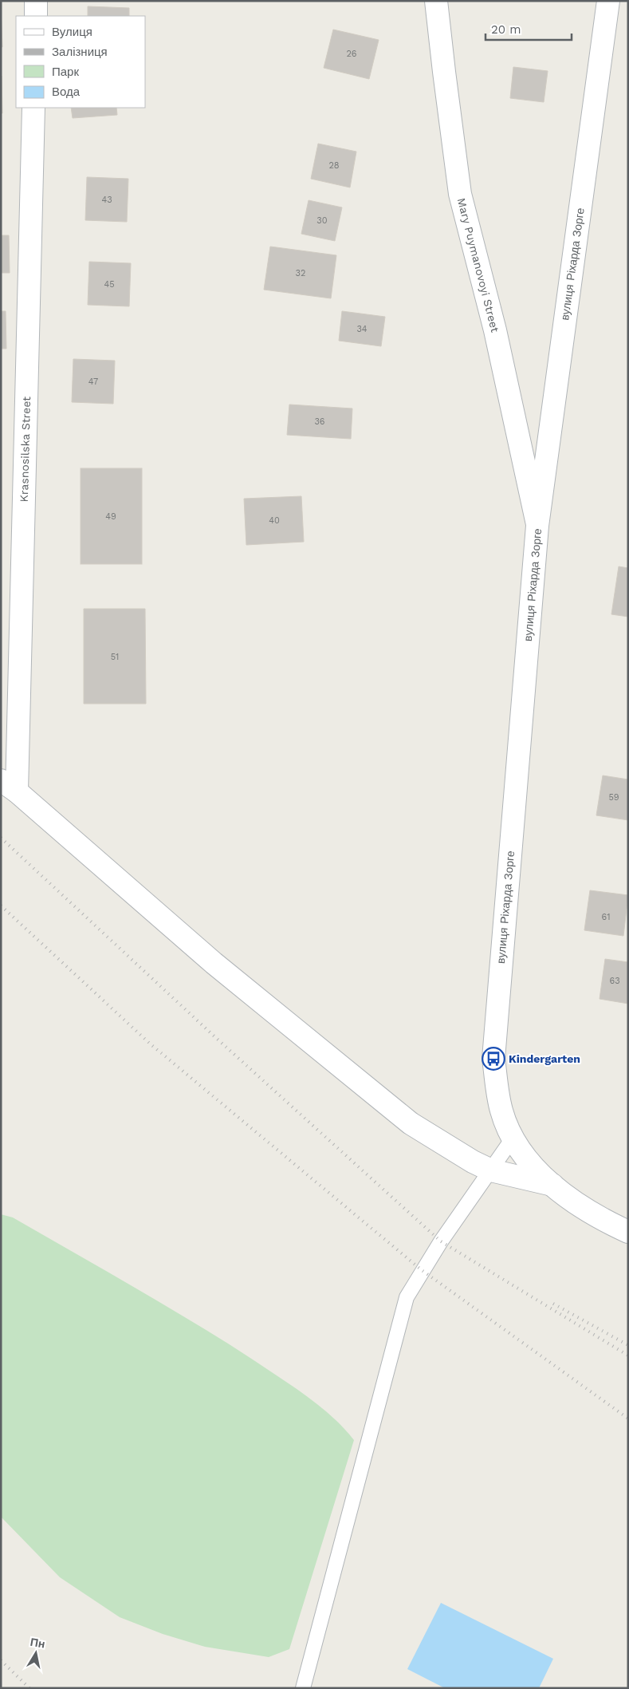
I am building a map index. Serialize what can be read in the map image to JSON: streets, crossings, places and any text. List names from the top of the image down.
{
  "streets": {
    "street": ["вулиця Ріхарда Зорге", "Mary Puymanovoyi Street", "Krasnosilska Street"]
  },
  "crossings": [
    ["вулиця Ріхарда Зорге", "Mary Puymanovoyi Street"]
  ],
  "places": {
    "bus stop": ["Kindergarten"]
  },
  "house_numbers": [
    "26",
    "28",
    "43",
    "30",
    "32",
    "45",
    "34",
    "47",
    "36",
    "49",
    "40",
    "51",
    "59",
    "61",
    "63"
  ],
  "legend": [
    "Вулиця",
    "Залізниця",
    "Парк",
    "Вода"
  ],
  "scale_bar": "20 m",
  "north": "top"
}
